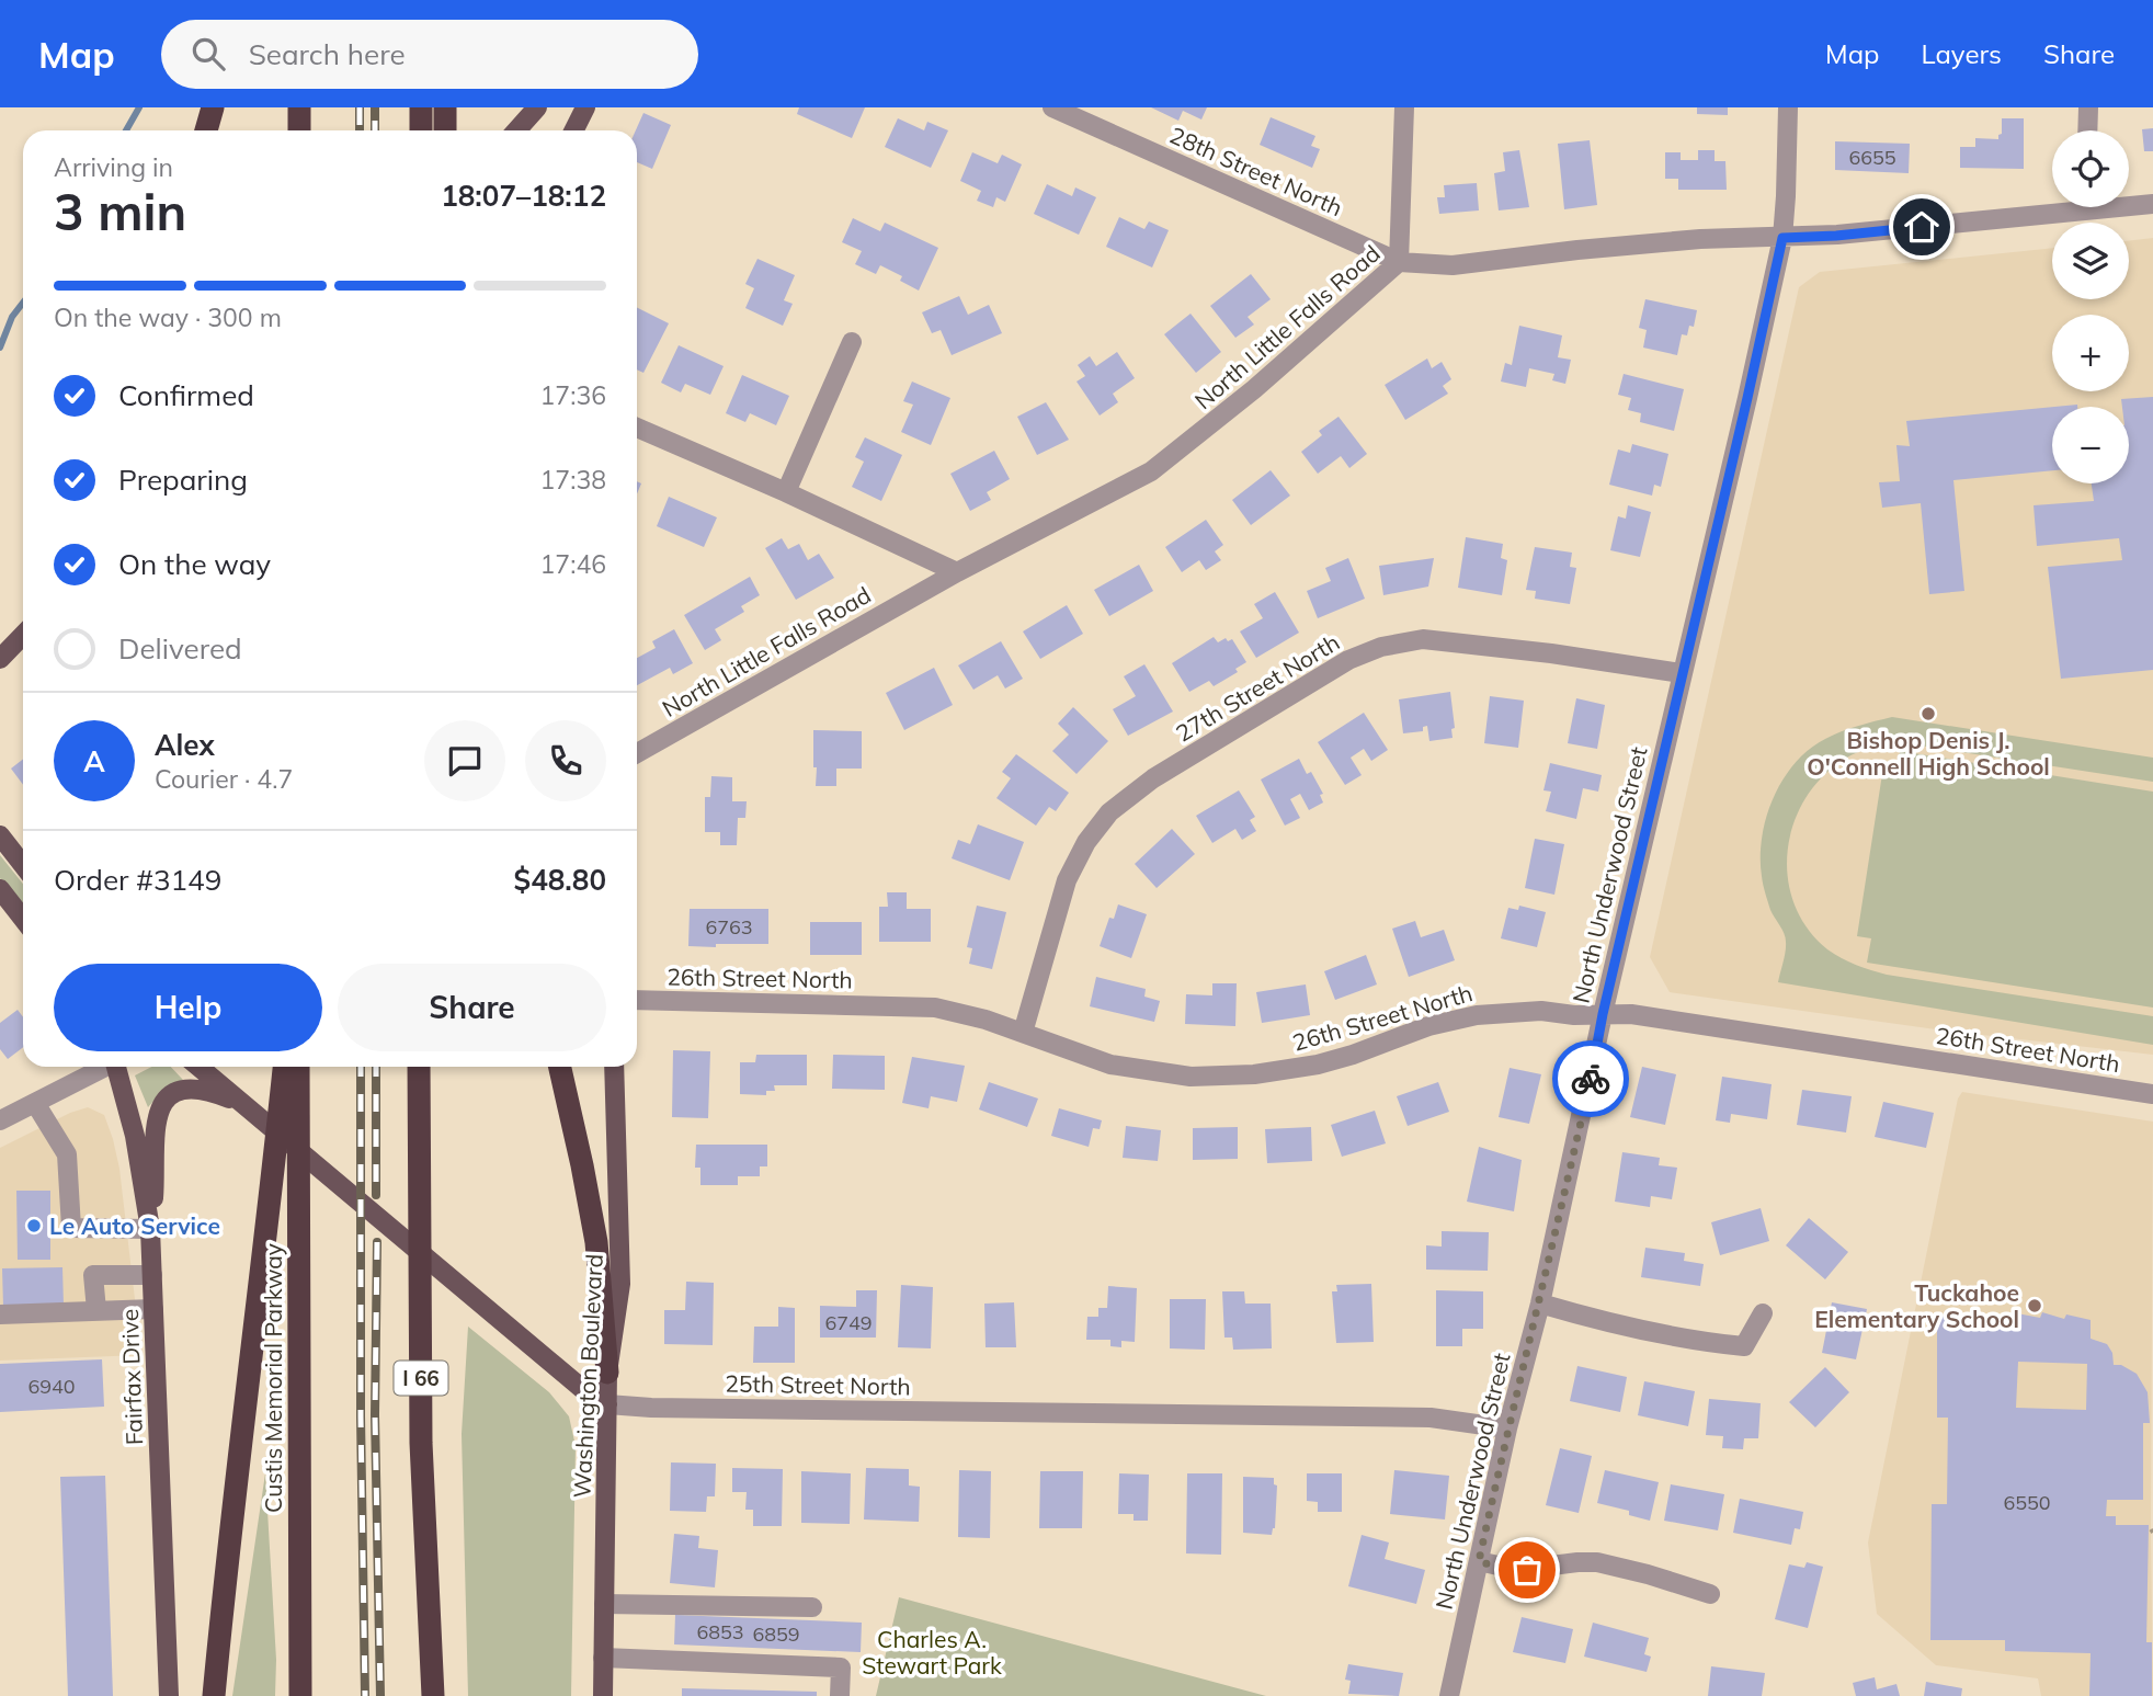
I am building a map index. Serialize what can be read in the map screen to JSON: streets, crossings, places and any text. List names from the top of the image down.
{
  "streets": {
    "highway": ["Custis Memorial Parkway", "I 66"],
    "main road": ["Washington Boulevard", "Fairfax Drive"],
    "street": [
      "28th Street North",
      "North Little Falls Road",
      "27th Street North",
      "North Underwood Street",
      "26th Street North",
      "25th Street North"
    ]
  },
  "crossings": [
    ["28th Street North", "North Little Falls Road"],
    ["North Little Falls Road", "North Underwood Street"],
    ["27th Street North", "North Underwood Street"],
    ["27th Street North", "26th Street North"],
    ["North Underwood Street", "26th Street North"],
    ["North Underwood Street", "25th Street North"],
    ["Washington Boulevard", "25th Street North"]
  ],
  "parks": ["Charles A. Stewart Park"],
  "places": ["Bishop Denis J. O'Connell High School", "Le Auto Service", "Tuckahoe Elementary School"],
  "house_numbers": [
    "6655",
    "6763",
    "6749",
    "6940",
    "6550",
    "6853",
    "6859"
  ],
  "page": {
    "header": "Map",
    "search": "Search here",
    "nav": ["Map", "Layers", "Share"],
    "map_buttons": ["+", "−"],
    "heading": ["3 min", "Arriving in", "18:07–18:12"],
    "panel": [
      "Alex",
      "Courier · 4.7",
      "Order #3149",
      "$48.80"
    ],
    "bar": "On the way · 300 m",
    "list": [
      ["Confirmed", "17:36"],
      ["Preparing", "17:38"],
      ["On the way", "17:46"],
      "Delivered"
    ],
    "round": "A",
    "buttons": ["Help", "Share"]
  }
}
